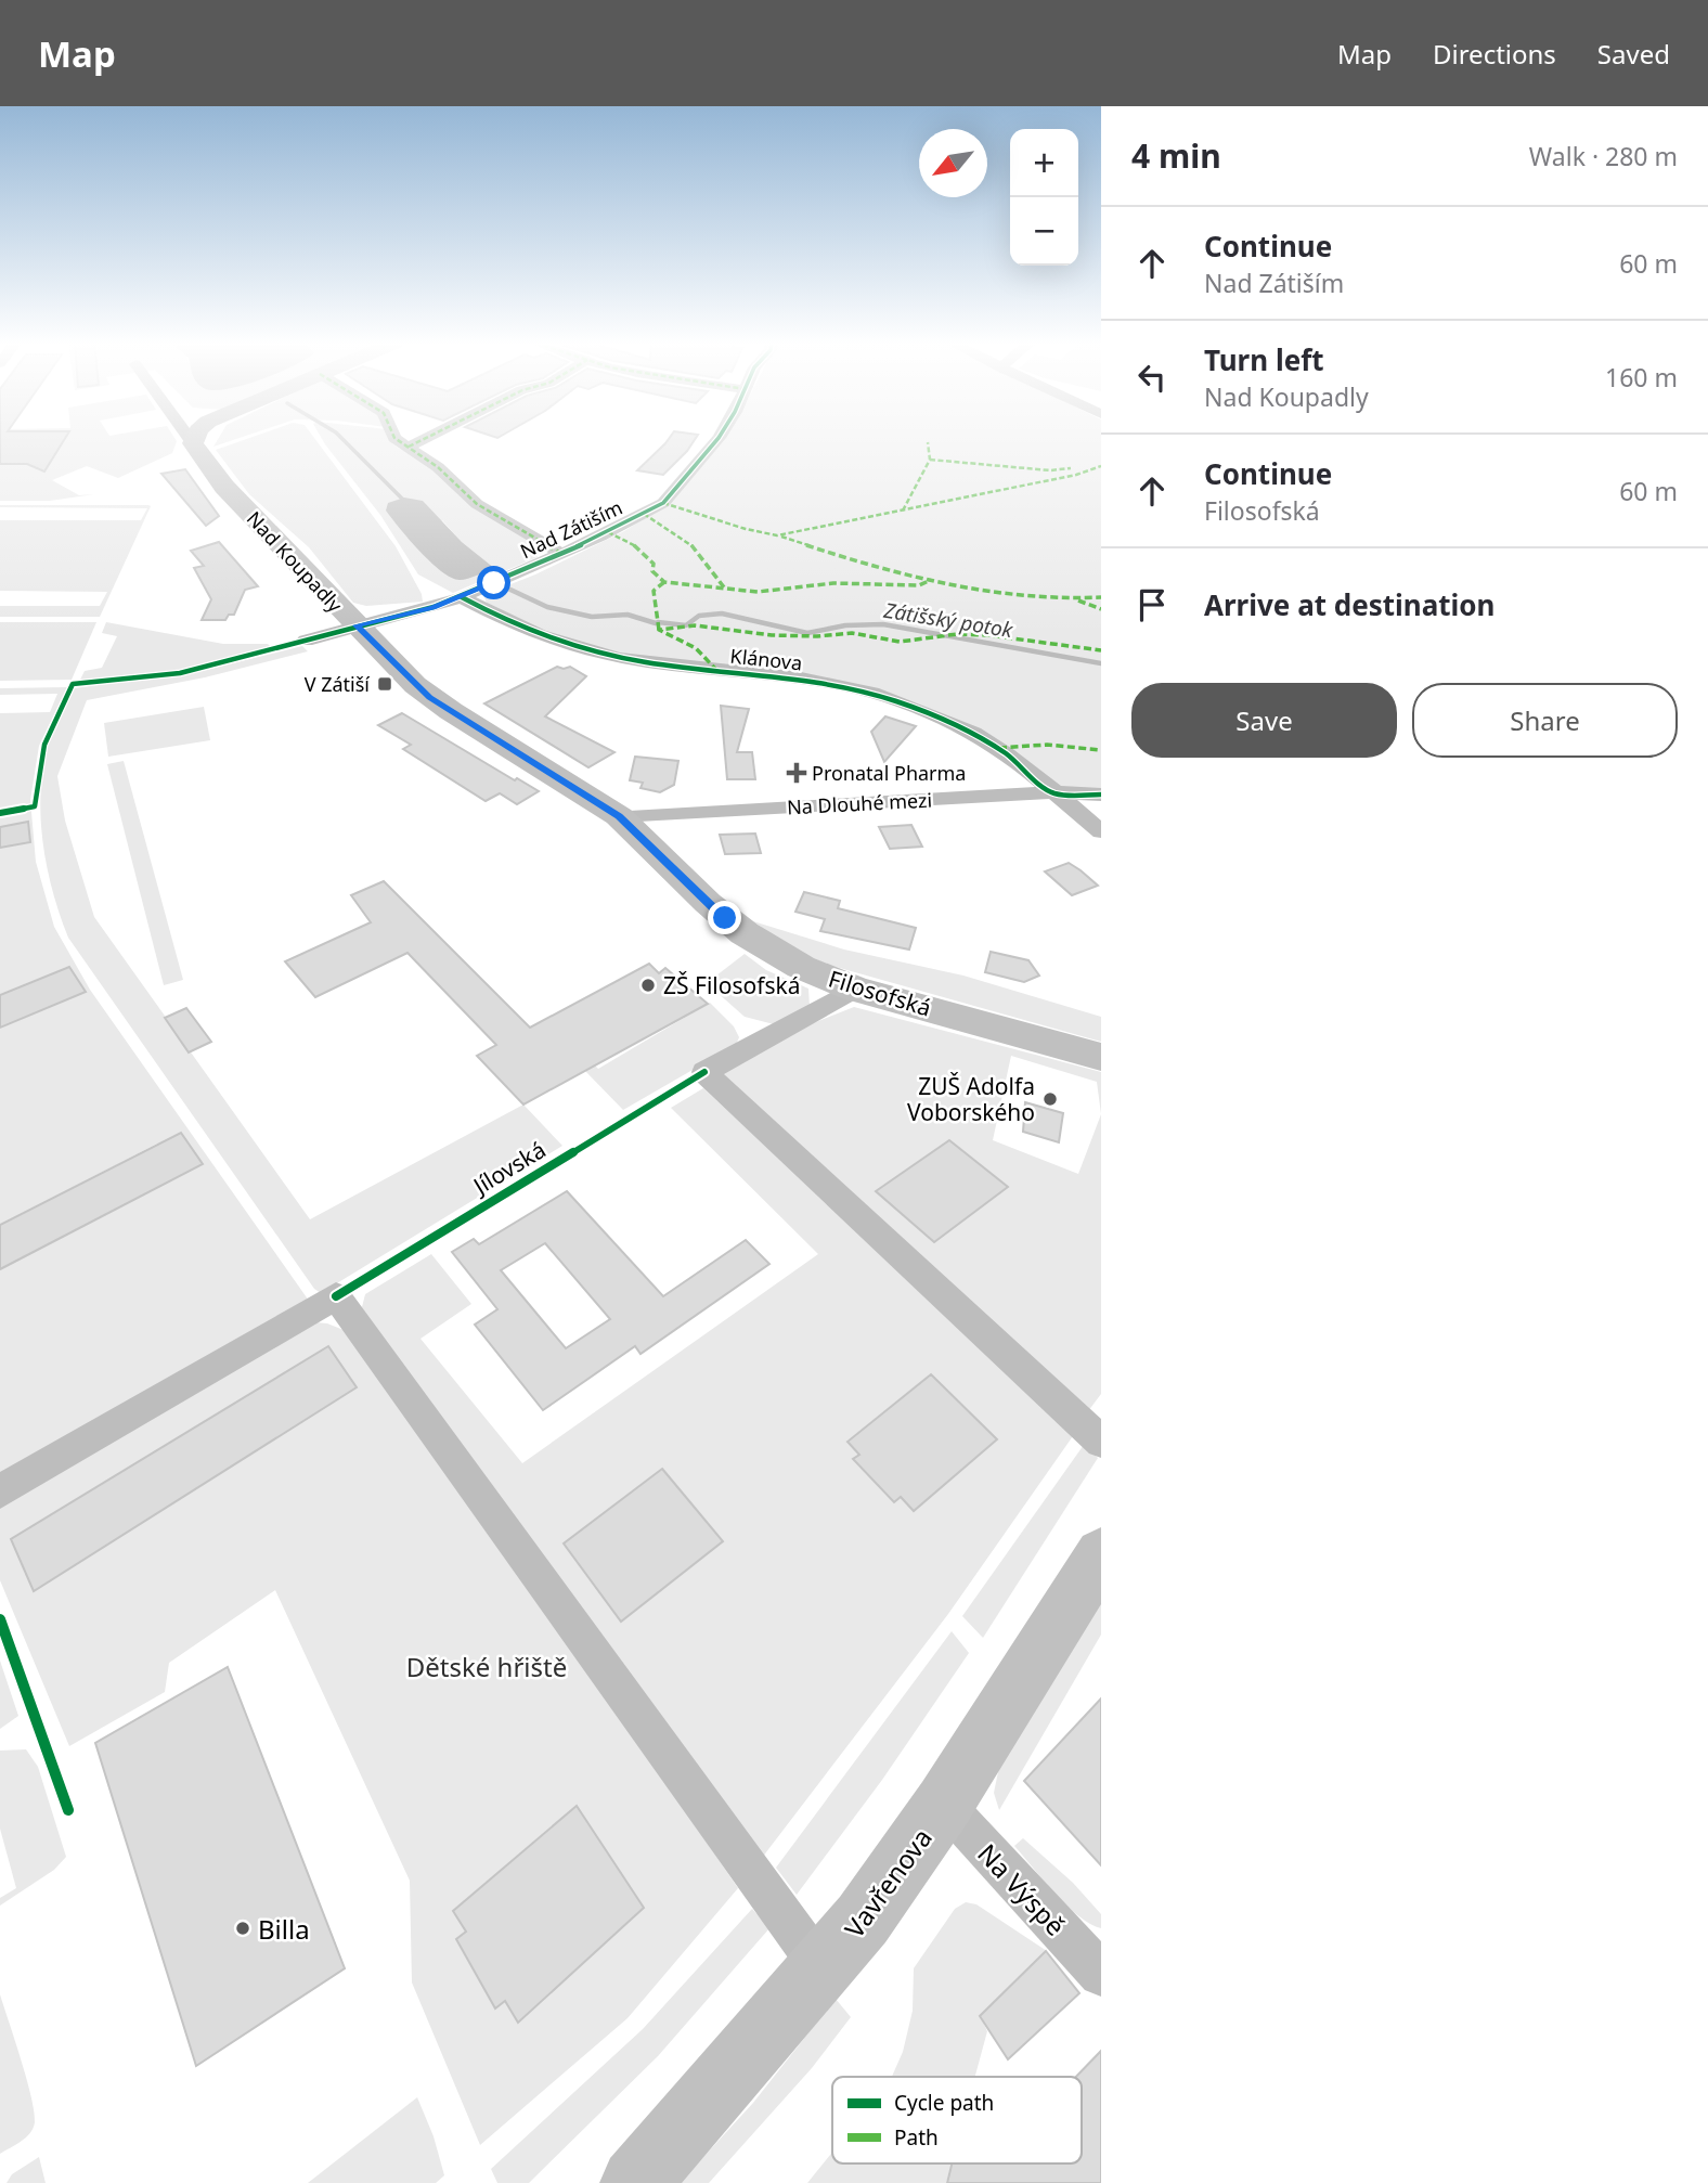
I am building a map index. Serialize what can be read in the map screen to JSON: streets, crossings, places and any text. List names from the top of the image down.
{
  "streets": {
    "street": [
      "Nad Zátiším",
      "Nad Koupadly",
      "Klánova",
      "Na Dlouhé mezi",
      "Filosofská",
      "Vavřenova",
      "Na Výspě"
    ],
    "cycle path": ["Jílovská"]
  },
  "crossings": [
    ["Nad Zátiším", "Nad Koupadly"],
    ["Nad Zátiším", "Klánova"],
    ["Nad Koupadly", "Na Dlouhé mezi"],
    ["Nad Koupadly", "Filosofská"],
    ["Klánova", "Na Dlouhé mezi"],
    ["Na Dlouhé mezi", "Filosofská"],
    ["Vavřenova", "Na Výspě"]
  ],
  "water": ["Zátišský potok"],
  "parks": ["Dětské hřiště"],
  "places": {
    "transit": ["V Zátiší"],
    "health": ["Pronatal Pharma"],
    "other": ["ZŠ Filosofská", "ZUŠ Adolfa Voborského", "Billa"]
  },
  "legend": ["Cycle path", "Path"],
  "north": "bottom left",
  "page": {
    "header": "Map",
    "nav": ["Map", "Directions", "Saved"],
    "heading": ["4 min", "Walk · 280 m"],
    "map_buttons": ["+", "−"],
    "list": [
      ["Continue", "Nad Zátiším", "60 m"],
      ["Turn left", "Nad Koupadly", "160 m"],
      ["Continue", "Filosofská", "60 m"],
      "Arrive at destination"
    ],
    "buttons": ["Save", "Share"]
  }
}
